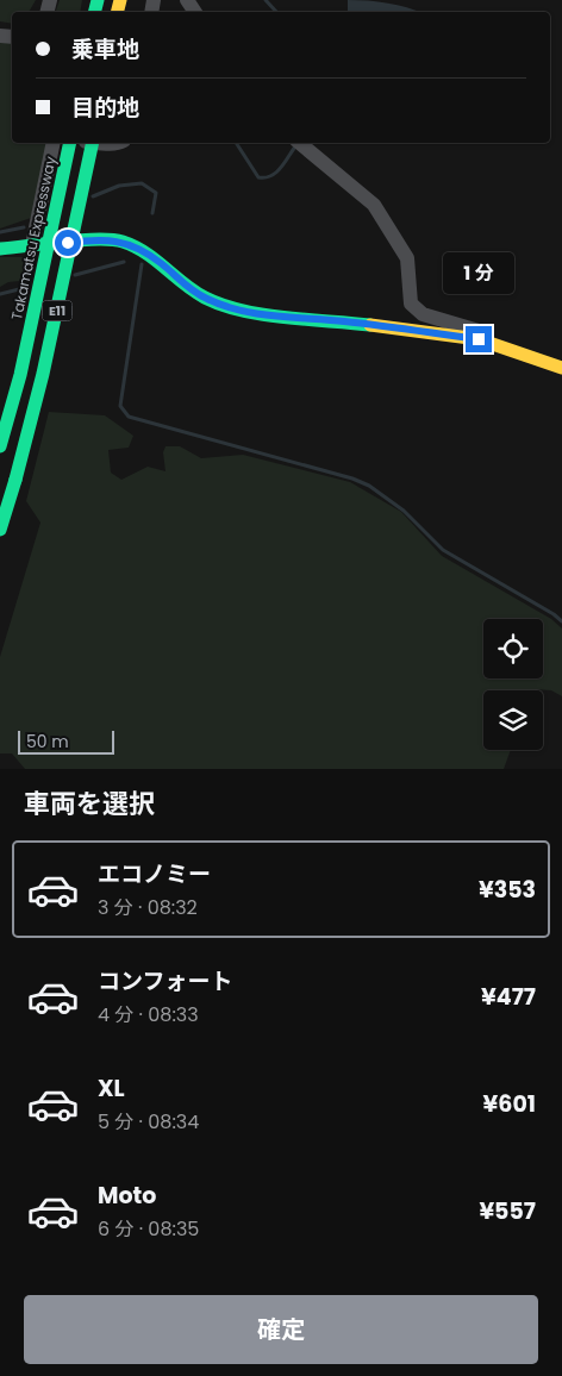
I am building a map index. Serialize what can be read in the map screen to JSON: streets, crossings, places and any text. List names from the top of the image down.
{
  "streets": {
    "main road": ["Takamatsu Expressway", "E11"]
  },
  "scale_bar": "50 m",
  "page": {
    "banner": ["乗車地", "目的地"],
    "bubble": "1 分",
    "scale": "50 m",
    "heading": "車両を選択",
    "list": [
      {
        "name": "エコノミー",
        "note": "3 分 · 08:32",
        "value": "¥353"
      },
      {
        "name": "コンフォート",
        "note": "4 分 · 08:33",
        "value": "¥477"
      },
      {
        "name": "XL",
        "note": "5 分 · 08:34",
        "value": "¥601"
      },
      {
        "name": "Moto",
        "note": "6 分 · 08:35",
        "value": "¥557"
      }
    ],
    "buttons": "確定"
  }
}
